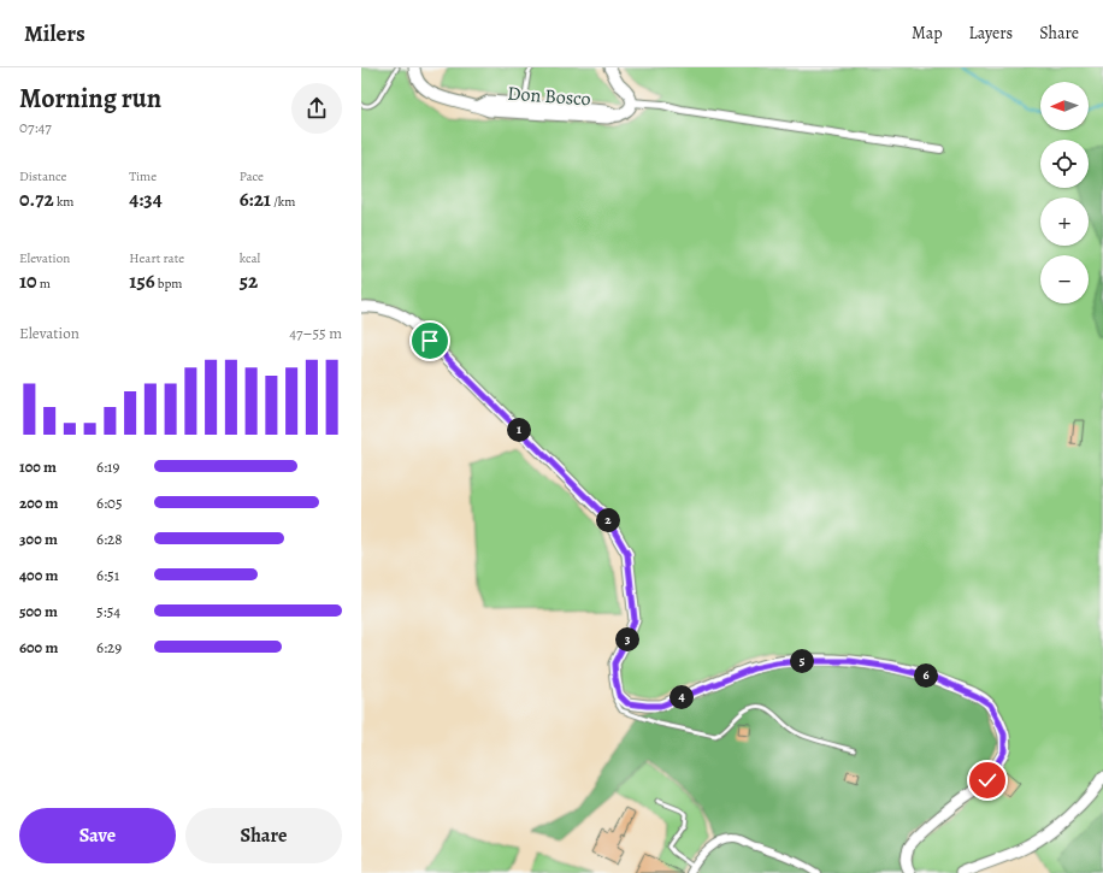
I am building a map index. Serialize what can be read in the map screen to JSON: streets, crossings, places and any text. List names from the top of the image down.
{
  "streets": {
    "street": ["Don Bosco"]
  },
  "north": "left",
  "page": {
    "header": "Milers",
    "nav": ["Map", "Layers", "Share"],
    "heading": ["Morning run", "07:47"],
    "map_buttons": ["+", "−"],
    "stats": [
      ["Distance", "0.72 km"],
      ["Time", "4:34"],
      ["Pace", "6:21 /km"],
      ["Elevation", "10 m"],
      ["Heart rate", "156 bpm"],
      ["kcal", "52"]
    ],
    "chart": ["Elevation", "47–55 m"],
    "pins": [
      "1",
      "2",
      "3",
      "5",
      "6",
      "4"
    ],
    "list": [
      {
        "name": "100 m",
        "note": "6:19"
      },
      {
        "name": "200 m",
        "note": "6:05"
      },
      {
        "name": "300 m",
        "note": "6:28"
      },
      {
        "name": "400 m",
        "note": "6:51"
      },
      {
        "name": "500 m",
        "note": "5:54"
      },
      {
        "name": "600 m",
        "note": "6:29"
      }
    ],
    "buttons": ["Save", "Share"]
  }
}
